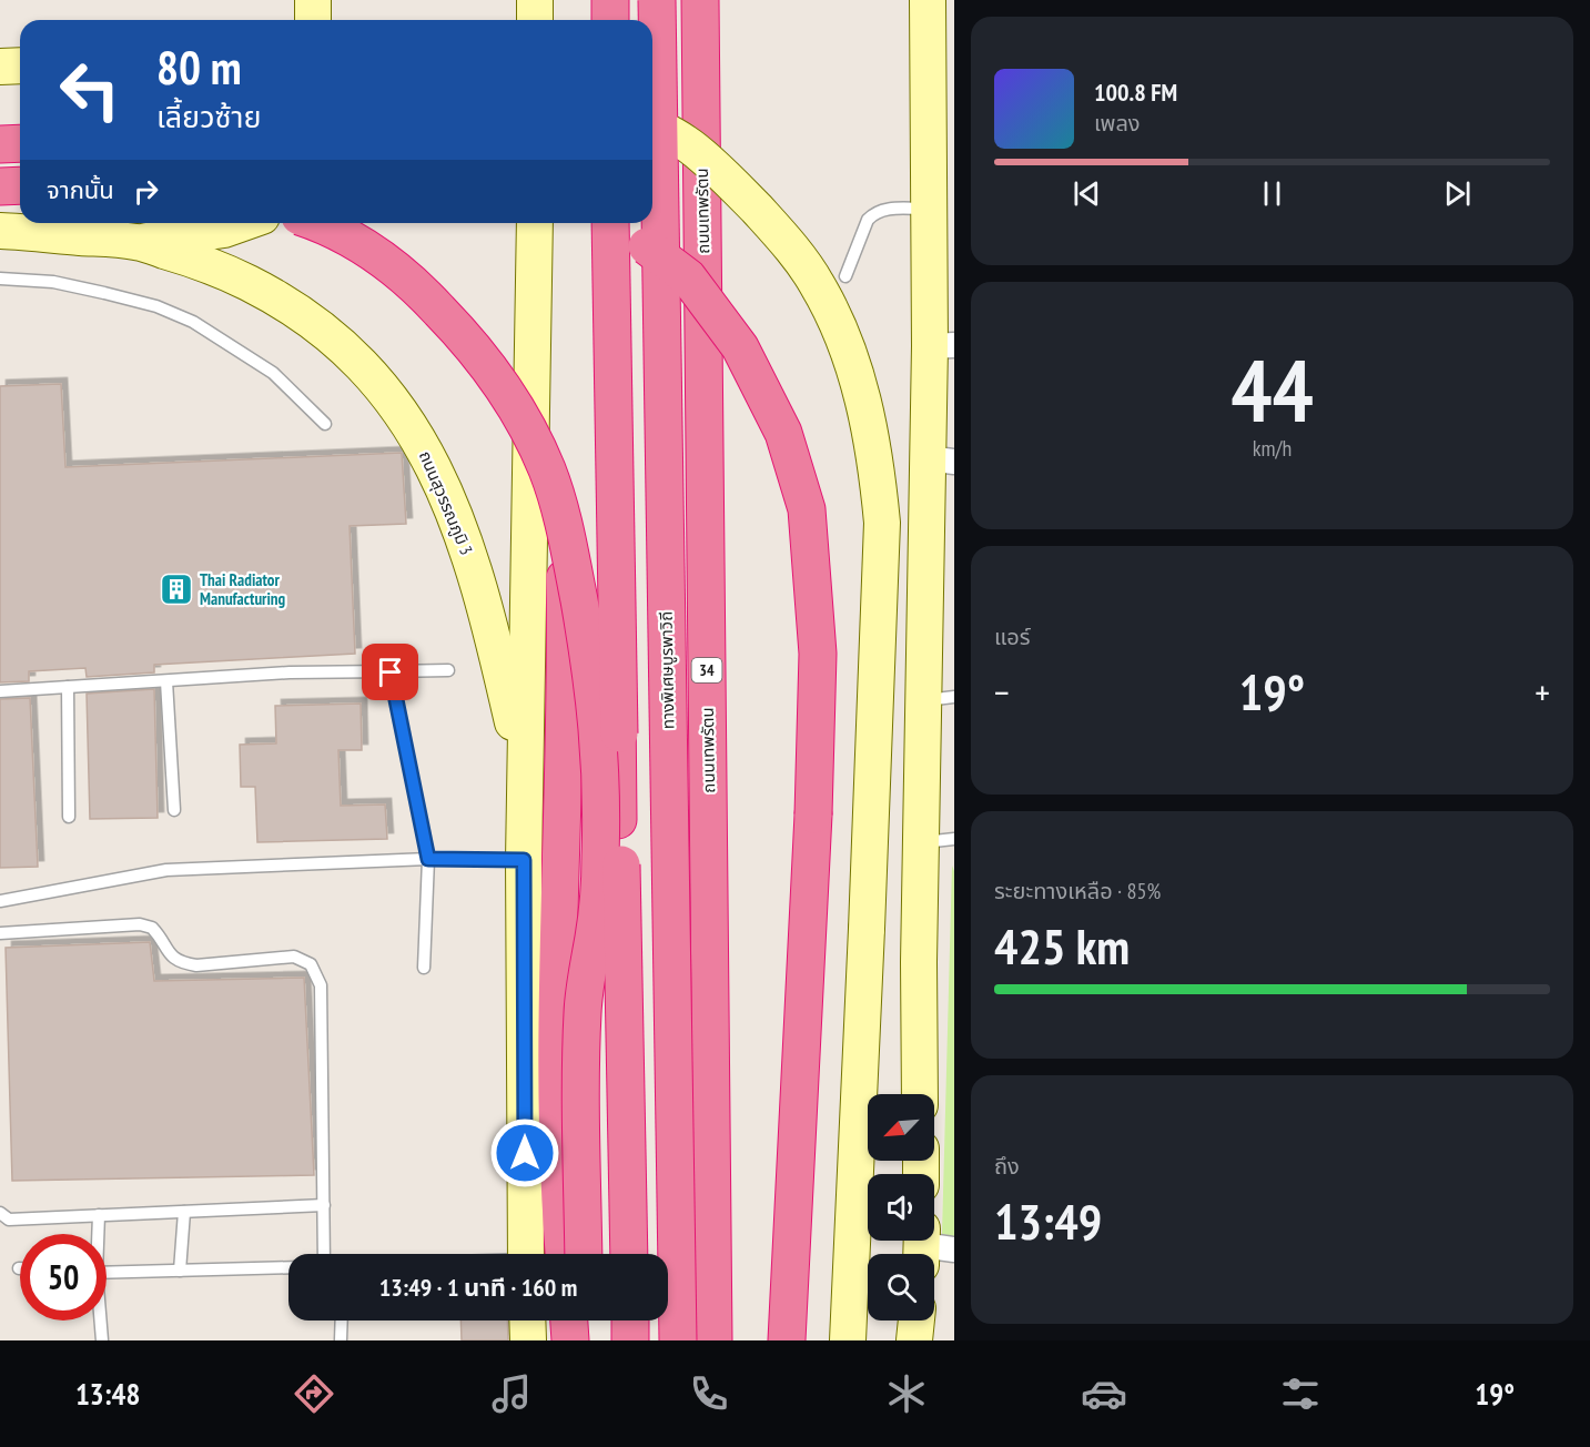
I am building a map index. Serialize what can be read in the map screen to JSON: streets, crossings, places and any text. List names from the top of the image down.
{
  "streets": {
    "highway": ["ถนนเทพรัตน", "ทางพิเศษบูรพาวิถี", "34"],
    "main road": ["ถนนสุวรรณภูมิ 3"]
  },
  "places": {
    "building": ["Thai Radiator Manufacturing"]
  },
  "north": "bottom left",
  "page": {
    "turn": ["80 m", "เลี้ยวซ้าย"],
    "song": ["100.8 FM", "เพลง"],
    "then": "จากนั้น",
    "tile": [
      ["44", "km/h"],
      "แอร์",
      ["ระยะทางเหลือ · 85%", "425 km"],
      ["ถึง", "13:49"]
    ],
    "heat": ["−", "19°", "+"],
    "limit": "50",
    "trip": "13:49 · 1 นาที · 160 m",
    "tabs": ["13:48", "19°"]
  }
}
